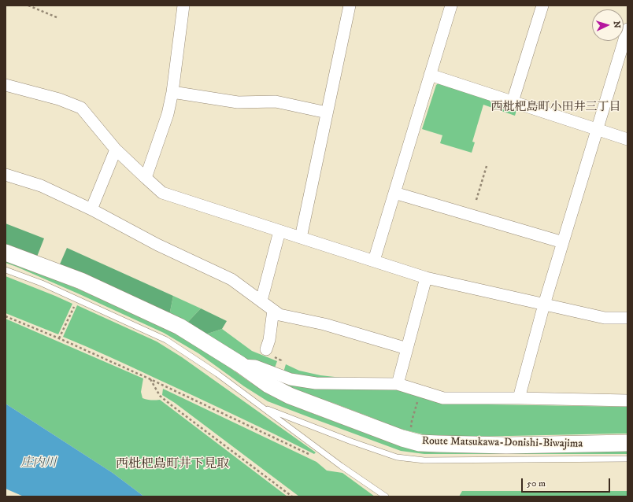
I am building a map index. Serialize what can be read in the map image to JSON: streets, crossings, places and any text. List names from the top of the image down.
{
  "streets": {
    "main road": ["Route Matsukawa-Donishi-Biwajima"]
  },
  "districts": ["西枇杷島町小田井三丁目", "西枇杷島町井下見取"],
  "water": ["庄内川"],
  "scale_bar": "50 m",
  "north": "right"
}
